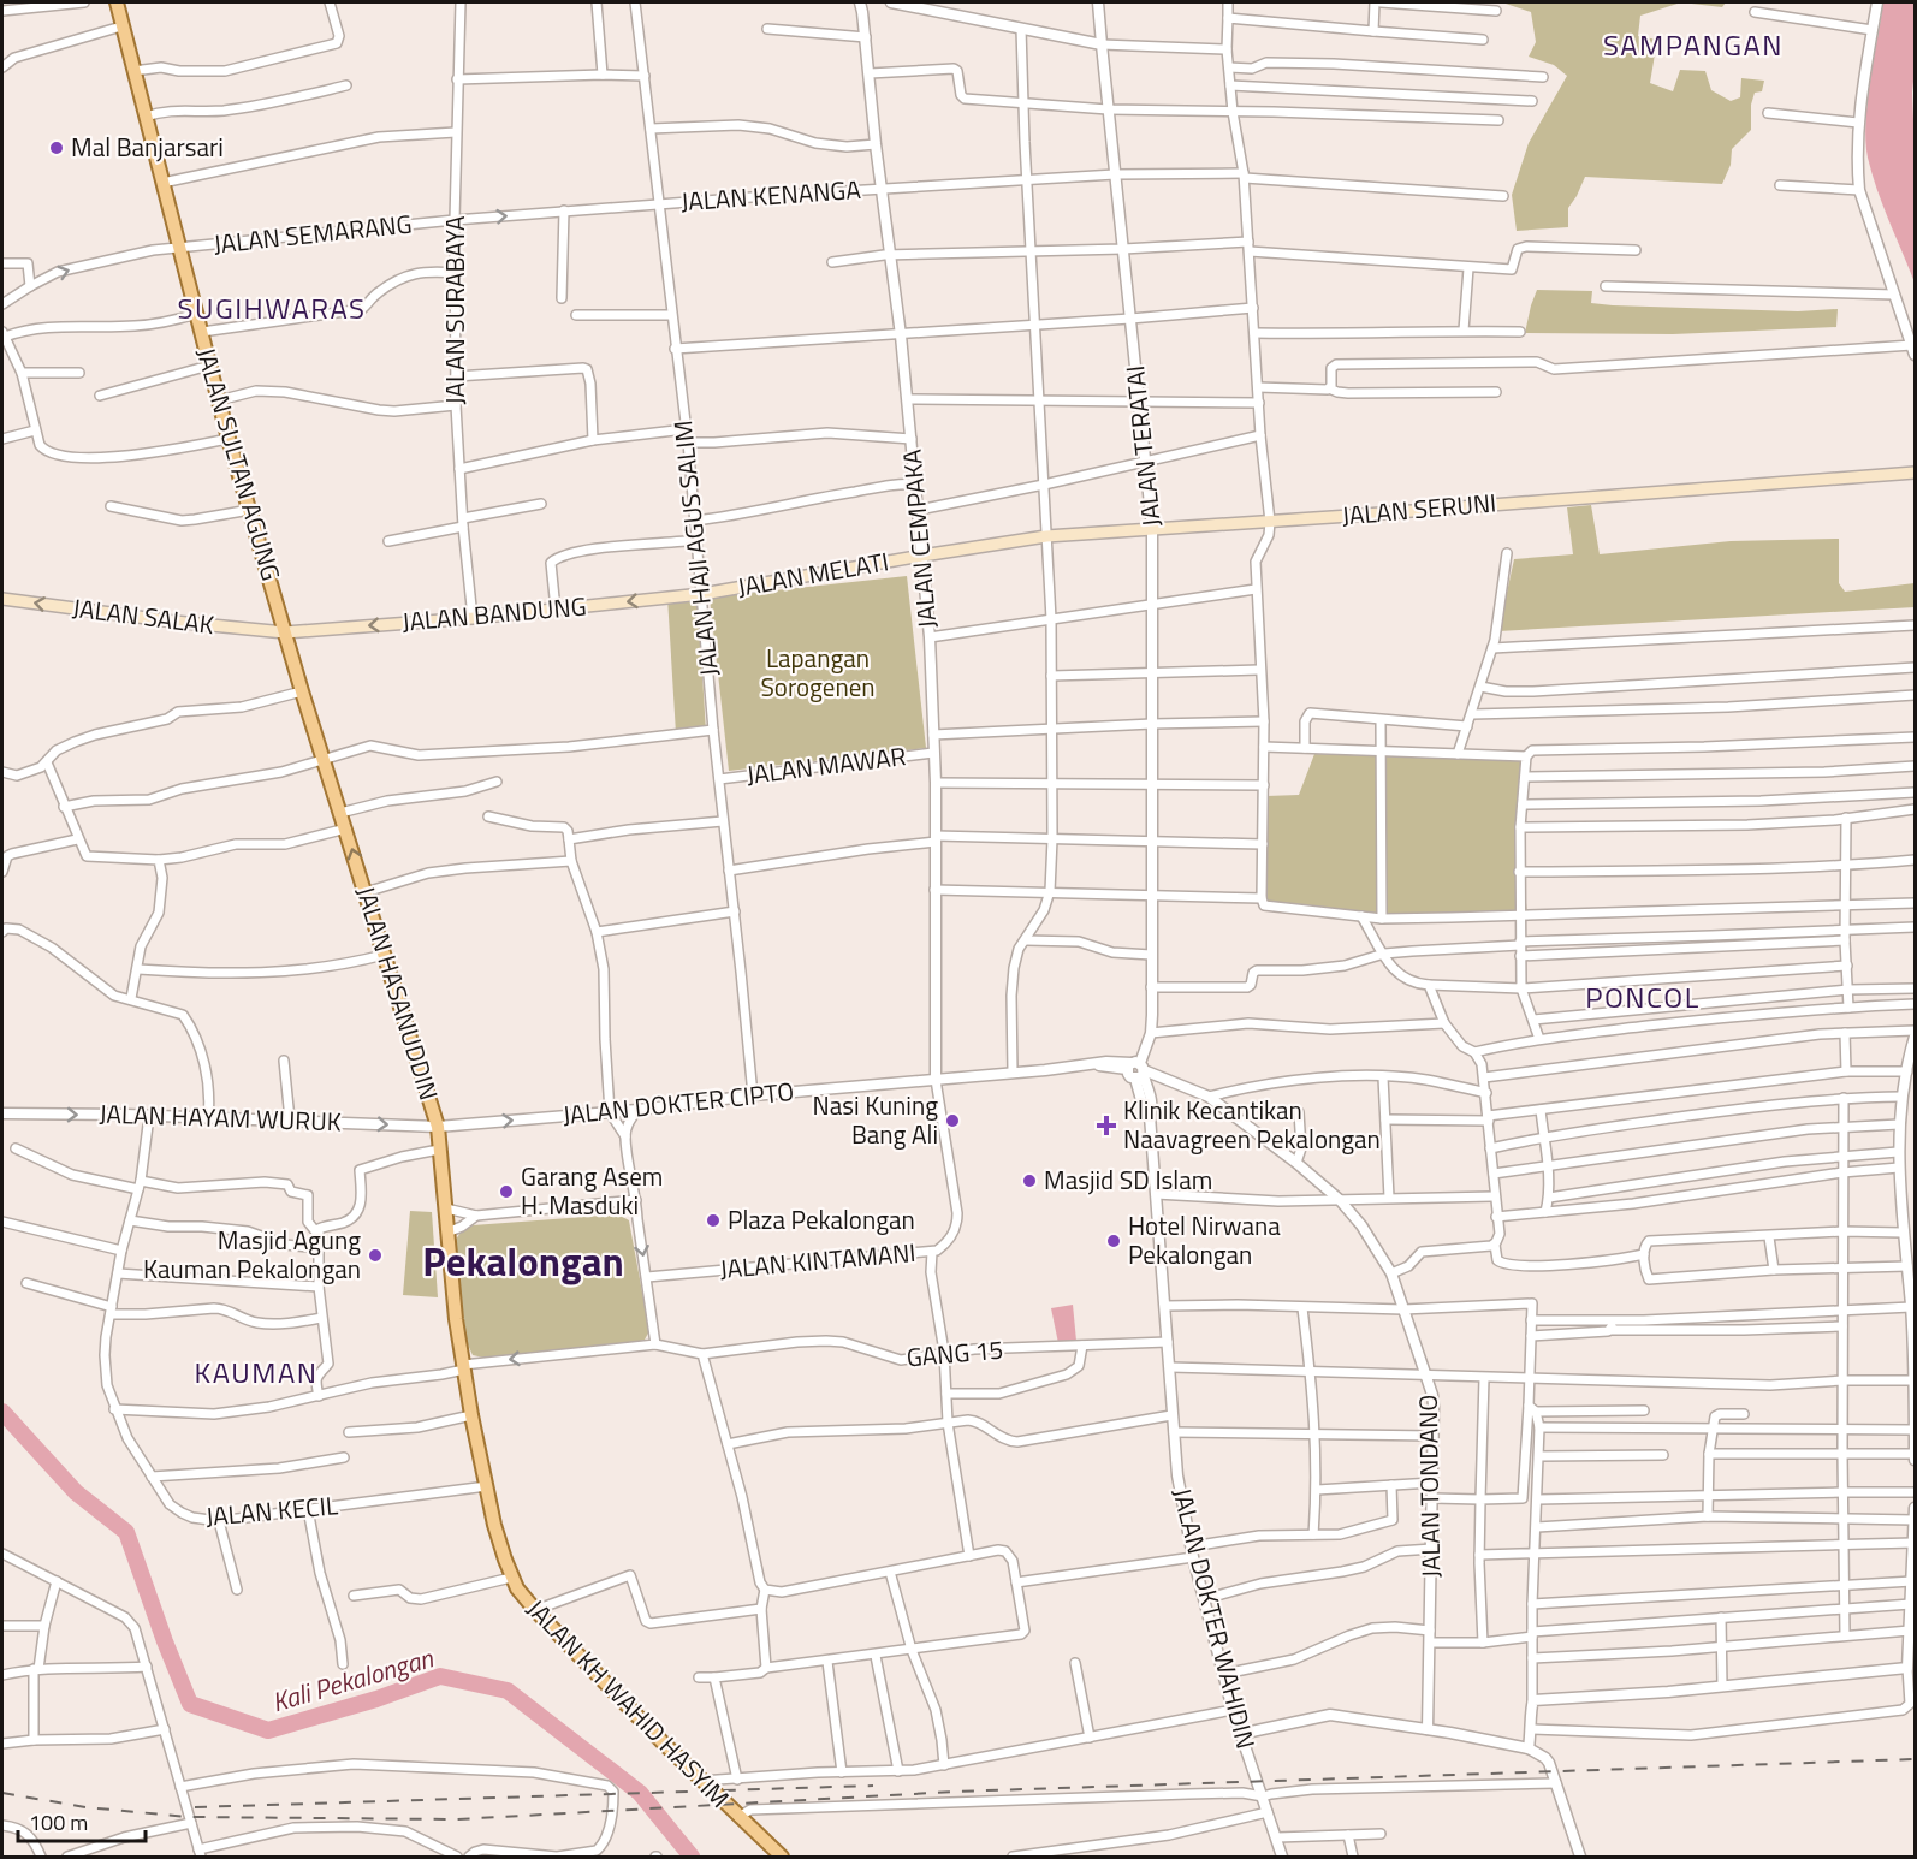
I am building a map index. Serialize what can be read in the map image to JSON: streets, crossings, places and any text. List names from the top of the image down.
{
  "streets": {
    "main road": [
      "JALAN SULTAN AGUNG",
      "JALAN SERUNI",
      "JALAN MELATI",
      "JALAN BANDUNG",
      "JALAN SALAK",
      "JALAN HASANUDDIN",
      "JALAN KH WAHID HASYIM"
    ],
    "street": [
      "JALAN KENANGA",
      "JALAN SEMARANG",
      "JALAN SURABAYA",
      "JALAN TERATAI",
      "JALAN CEMPAKA",
      "JALAN HAJI AGUS SALIM",
      "JALAN MAWAR",
      "JALAN DOKTER CIPTO",
      "JALAN HAYAM WURUK",
      "JALAN KINTAMANI",
      "GANG 15",
      "JALAN TONDANO",
      "JALAN KECIL",
      "JALAN DOKTER WAHIDIN"
    ]
  },
  "crossings": [
    ["JALAN KENANGA", "JALAN SEMARANG"],
    ["JALAN KENANGA", "JALAN TERATAI"],
    ["JALAN KENANGA", "JALAN CEMPAKA"],
    ["JALAN KENANGA", "JALAN HAJI AGUS SALIM"],
    ["JALAN SEMARANG", "JALAN SURABAYA"],
    ["JALAN SEMARANG", "JALAN SULTAN AGUNG"],
    ["JALAN SEMARANG", "JALAN HAJI AGUS SALIM"],
    ["JALAN SURABAYA", "JALAN BANDUNG"],
    ["JALAN TERATAI", "JALAN SERUNI"],
    ["JALAN TERATAI", "JALAN DOKTER CIPTO"],
    ["JALAN TERATAI", "JALAN TONDANO"],
    ["JALAN TERATAI", "JALAN DOKTER WAHIDIN"],
    ["JALAN SULTAN AGUNG", "JALAN BANDUNG"],
    ["JALAN SULTAN AGUNG", "JALAN SALAK"],
    ["JALAN SULTAN AGUNG", "JALAN HASANUDDIN"],
    ["JALAN SERUNI", "JALAN CEMPAKA"],
    ["JALAN SERUNI", "JALAN MELATI"],
    ["JALAN CEMPAKA", "JALAN MELATI"],
    ["JALAN CEMPAKA", "JALAN MAWAR"],
    ["JALAN CEMPAKA", "JALAN DOKTER CIPTO"],
    ["JALAN CEMPAKA", "JALAN KINTAMANI"],
    ["JALAN HAJI AGUS SALIM", "JALAN MELATI"],
    ["JALAN HAJI AGUS SALIM", "JALAN BANDUNG"],
    ["JALAN HAJI AGUS SALIM", "JALAN MAWAR"],
    ["JALAN HAJI AGUS SALIM", "JALAN DOKTER CIPTO"],
    ["JALAN MELATI", "JALAN BANDUNG"],
    ["JALAN BANDUNG", "JALAN SALAK"],
    ["JALAN BANDUNG", "JALAN HASANUDDIN"],
    ["JALAN SALAK", "JALAN HASANUDDIN"],
    ["JALAN HASANUDDIN", "JALAN DOKTER CIPTO"],
    ["JALAN HASANUDDIN", "JALAN HAYAM WURUK"],
    ["JALAN HASANUDDIN", "GANG 15"],
    ["JALAN HASANUDDIN", "JALAN KH WAHID HASYIM"],
    ["JALAN DOKTER CIPTO", "JALAN HAYAM WURUK"],
    ["JALAN DOKTER CIPTO", "JALAN KINTAMANI"],
    ["JALAN DOKTER CIPTO", "JALAN TONDANO"],
    ["JALAN DOKTER CIPTO", "JALAN DOKTER WAHIDIN"],
    ["JALAN HAYAM WURUK", "JALAN KECIL"],
    ["GANG 15", "JALAN KECIL"],
    ["GANG 15", "JALAN DOKTER WAHIDIN"],
    ["GANG 15", "JALAN KH WAHID HASYIM"],
    ["JALAN TONDANO", "JALAN DOKTER WAHIDIN"],
    ["JALAN KECIL", "JALAN KH WAHID HASYIM"]
  ],
  "one_way": ["JALAN BANDUNG", "JALAN SALAK"],
  "districts": [
    "SAMPANGAN",
    "SUGIHWARAS",
    "PONCOL",
    "Pekalongan",
    "KAUMAN"
  ],
  "water": ["Kali Pekalongan"],
  "parks": ["Lapangan Sorogenen"],
  "places": {
    "other": [
      "Mal Banjarsari",
      "Nasi Kuning Bang Ali",
      "Masjid SD Islam",
      "Garang Asem H. Masduki",
      "Plaza Pekalongan",
      "Hotel Nirwana Pekalongan",
      "Masjid Agung Kauman Pekalongan"
    ],
    "health": ["Klinik Kecantikan Naavagreen Pekalongan"]
  },
  "scale_bar": "100 m"
}
